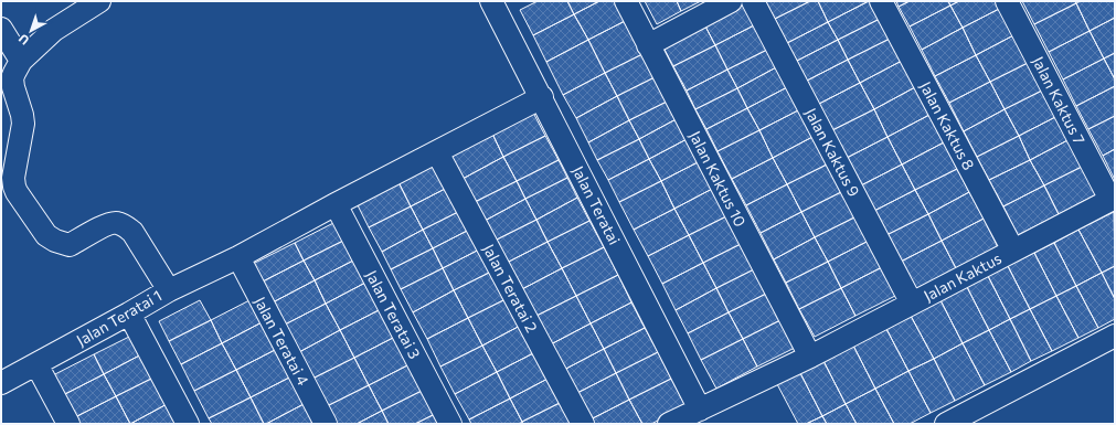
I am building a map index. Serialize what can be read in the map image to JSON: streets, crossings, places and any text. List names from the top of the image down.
{
  "streets": {
    "street": [
      "Jalan Kaktus 7",
      "Jalan Kaktus 8",
      "Jalan Kaktus 9",
      "Jalan Kaktus 10",
      "Jalan Teratai",
      "Jalan Kaktus",
      "Jalan Teratai 2",
      "Jalan Teratai 3",
      "Jalan Teratai 1",
      "Jalan Teratai 4"
    ]
  },
  "crossings": [
    ["Jalan Kaktus 7", "Jalan Kaktus"],
    ["Jalan Kaktus 8", "Jalan Kaktus"],
    ["Jalan Kaktus 9", "Jalan Kaktus"],
    ["Jalan Kaktus 10", "Jalan Kaktus"],
    ["Jalan Teratai", "Jalan Kaktus"],
    ["Jalan Teratai", "Jalan Teratai 1"],
    ["Jalan Teratai 2", "Jalan Teratai 1"],
    ["Jalan Teratai 3", "Jalan Teratai 1"],
    ["Jalan Teratai 1", "Jalan Teratai 4"]
  ],
  "north": "bottom left"
}
